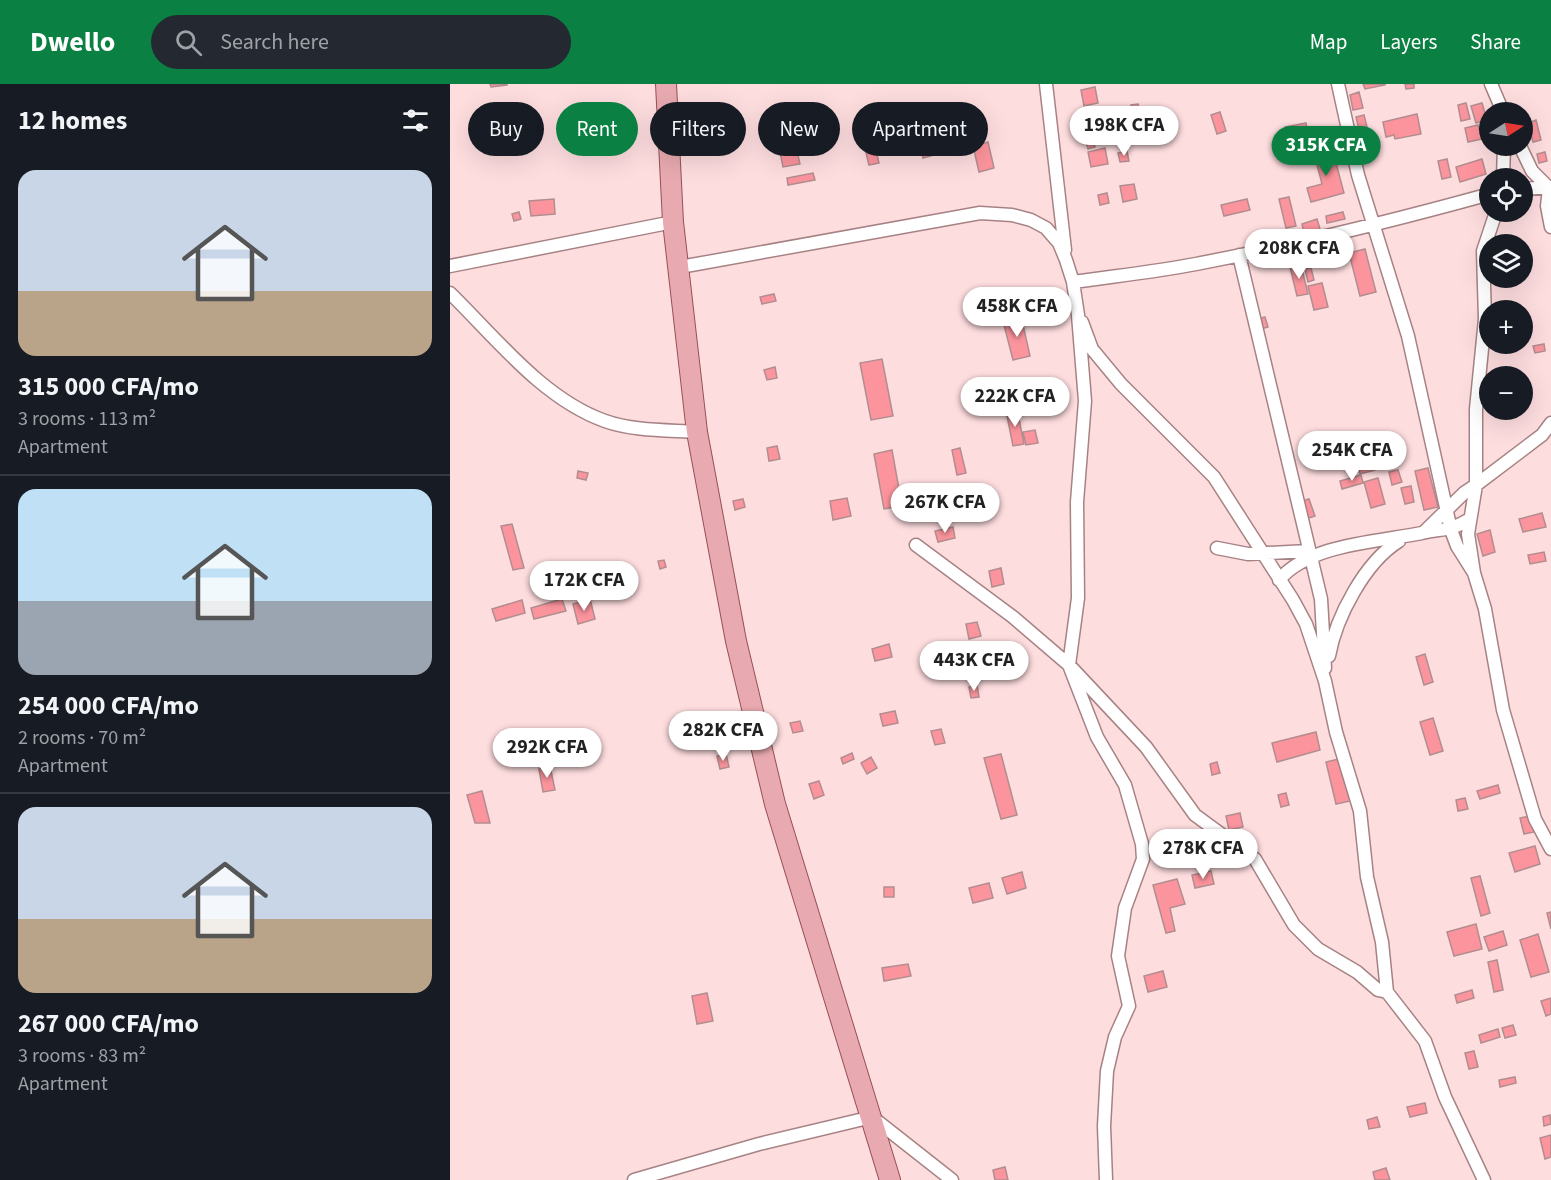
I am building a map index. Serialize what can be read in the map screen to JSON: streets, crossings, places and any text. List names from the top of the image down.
{
  "north": "right",
  "page": {
    "header": "Dwello",
    "search": "Search here",
    "nav": ["Map", "Layers", "Share"],
    "heading": "12 homes",
    "map_buttons": ["+", "−"],
    "chip": [
      "Buy",
      "Rent",
      "Filters",
      "New",
      "Apartment"
    ],
    "price": [
      "198K CFA",
      "315K CFA",
      "208K CFA",
      "458K CFA",
      "222K CFA",
      "254K CFA",
      "267K CFA",
      "172K CFA",
      "443K CFA",
      "282K CFA",
      "292K CFA",
      "278K CFA"
    ],
    "list": [
      {
        "name": "315 000 CFA/mo",
        "note": "3 rooms · 113 m² · Apartment"
      },
      {
        "name": "254 000 CFA/mo",
        "note": "2 rooms · 70 m² · Apartment"
      },
      {
        "name": "267 000 CFA/mo",
        "note": "3 rooms · 83 m² · Apartment"
      }
    ]
  }
}
